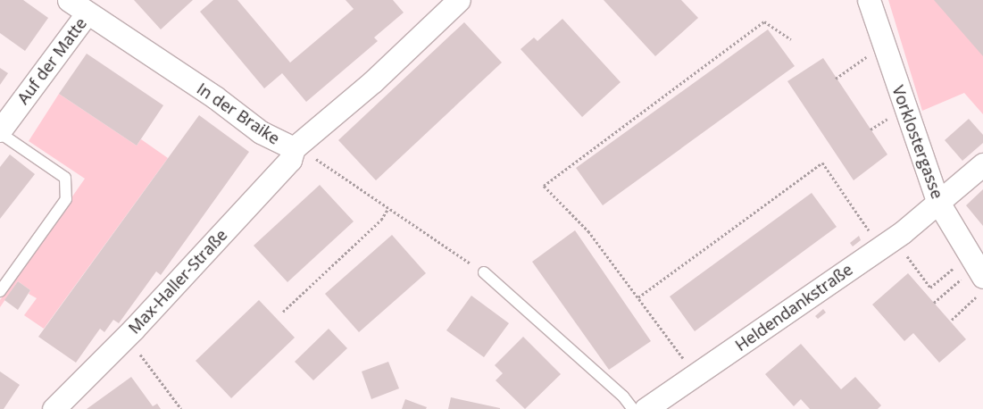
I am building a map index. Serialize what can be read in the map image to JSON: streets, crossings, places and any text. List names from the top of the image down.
{
  "streets": {
    "street": [
      "Auf der Matte",
      "In der Braike",
      "Vorklostergasse",
      "Max-Haller-Straße",
      "Heldendankstraße"
    ]
  },
  "crossings": [
    ["Auf der Matte", "In der Braike"],
    ["In der Braike", "Max-Haller-Straße"],
    ["Vorklostergasse", "Heldendankstraße"]
  ]
}
